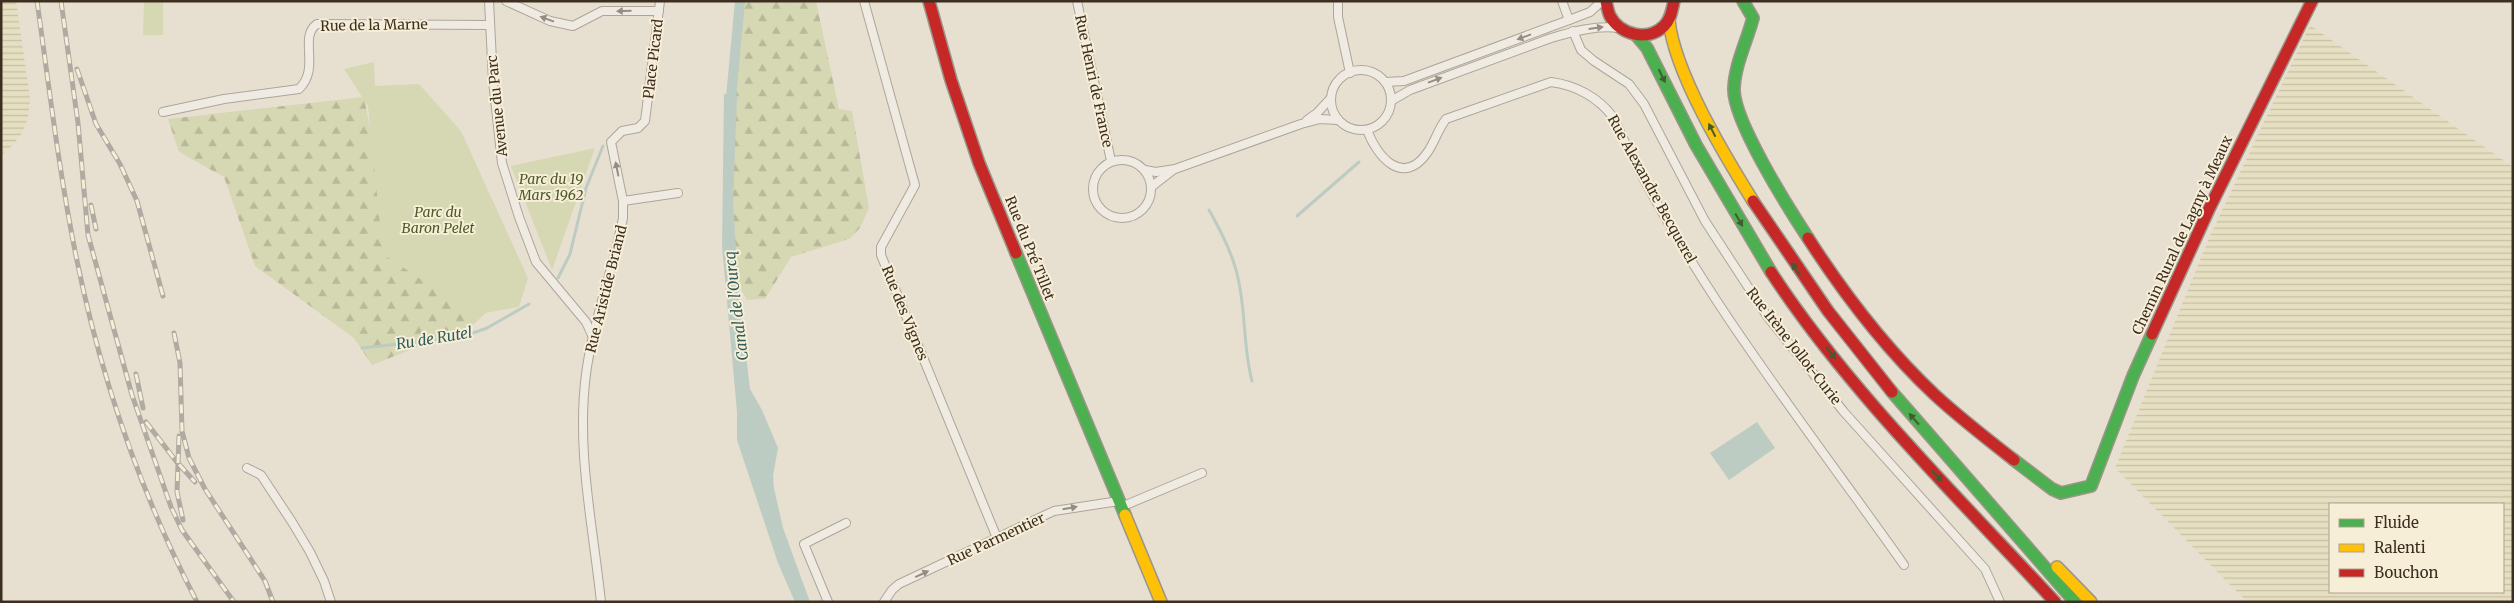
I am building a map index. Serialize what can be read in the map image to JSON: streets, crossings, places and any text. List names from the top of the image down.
{
  "streets": {
    "main road": ["Chemin Rural de Lagny à Meaux", "Rue du Pré Tillet"],
    "street": [
      "Rue de la Marne",
      "Place Picard",
      "Rue Henri de France",
      "Avenue du Parc",
      "Rue Alexandre Becquerel",
      "Rue Aristide Briand",
      "Rue des Vignes",
      "Rue Irène Jollot-Curie",
      "Rue Parmentier"
    ]
  },
  "crossings": [
    ["Rue de la Marne", "Avenue du Parc"],
    ["Place Picard", "Rue Aristide Briand"],
    ["Avenue du Parc", "Rue Aristide Briand"],
    ["Rue du Pré Tillet", "Rue Parmentier"],
    ["Rue des Vignes", "Rue Parmentier"]
  ],
  "one_way": ["Place Picard", "Rue Parmentier"],
  "water": ["Canal de l'Ourcq", "Ru de Rutel"],
  "parks": ["Parc du 19 Mars 1962", "Parc du Baron Pelet"],
  "legend": ["Fluide", "Ralenti", "Bouchon"]
}
